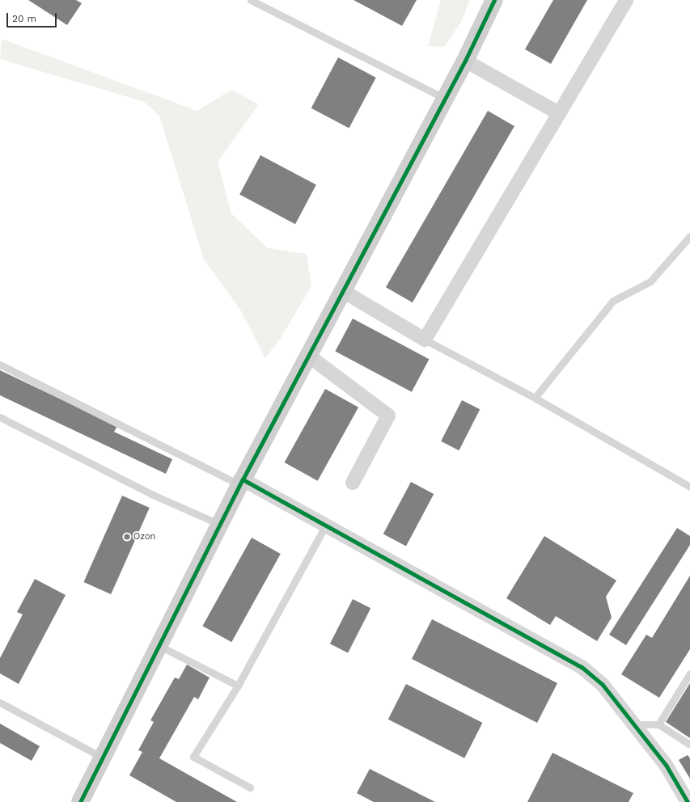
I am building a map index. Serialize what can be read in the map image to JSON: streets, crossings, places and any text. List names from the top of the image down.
{
  "places": ["Ozon"],
  "scale_bar": "20 m"
}
